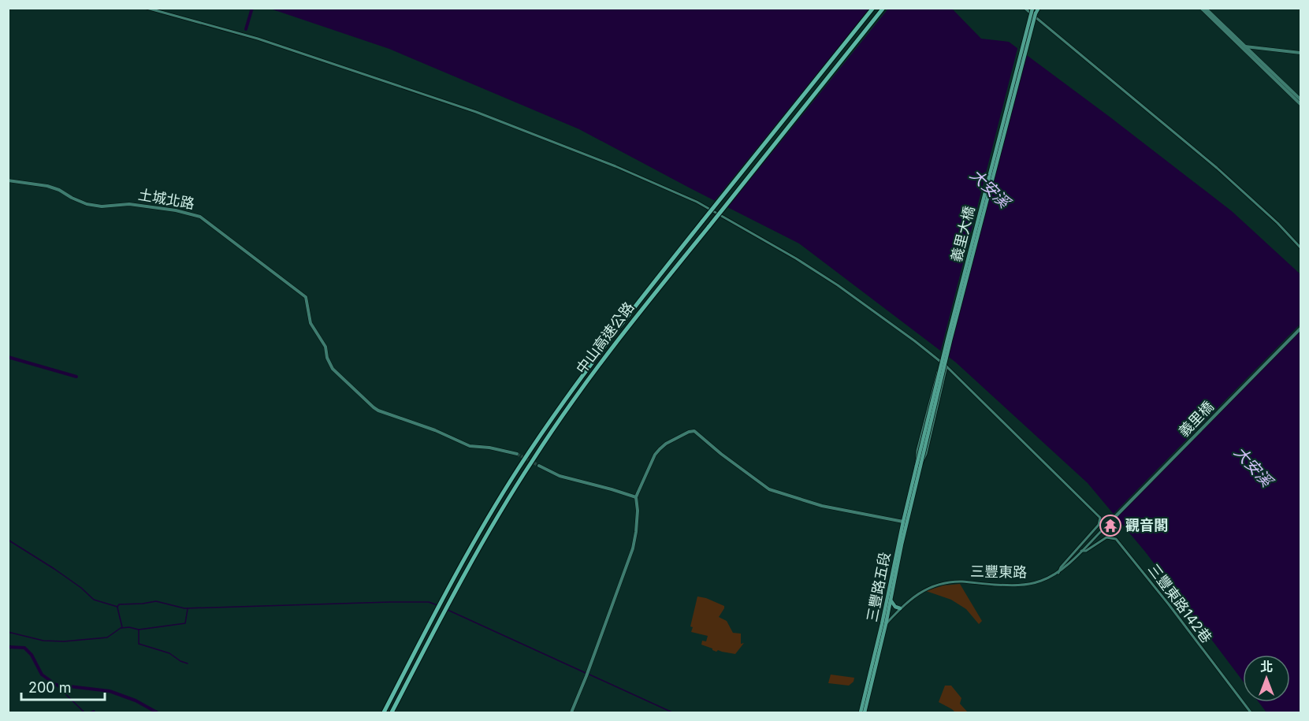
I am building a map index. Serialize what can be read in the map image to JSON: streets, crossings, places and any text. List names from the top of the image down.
{
  "streets": {
    "highway": ["中山高速公路"],
    "main road": ["義里大橋", "三豐路五段"],
    "street": [
      "土城北路",
      "義里橋",
      "三豐東路",
      "三豐東路142巷"
    ]
  },
  "crossings": [
    ["義里大橋", "三豐路五段"],
    ["義里橋", "三豐東路"],
    ["三豐東路", "三豐路五段"],
    ["三豐東路", "三豐東路142巷"]
  ],
  "water": ["大安溪"],
  "places": {
    "temple": ["觀音閣"]
  },
  "scale_bar": "200 m",
  "north": "top"
}
